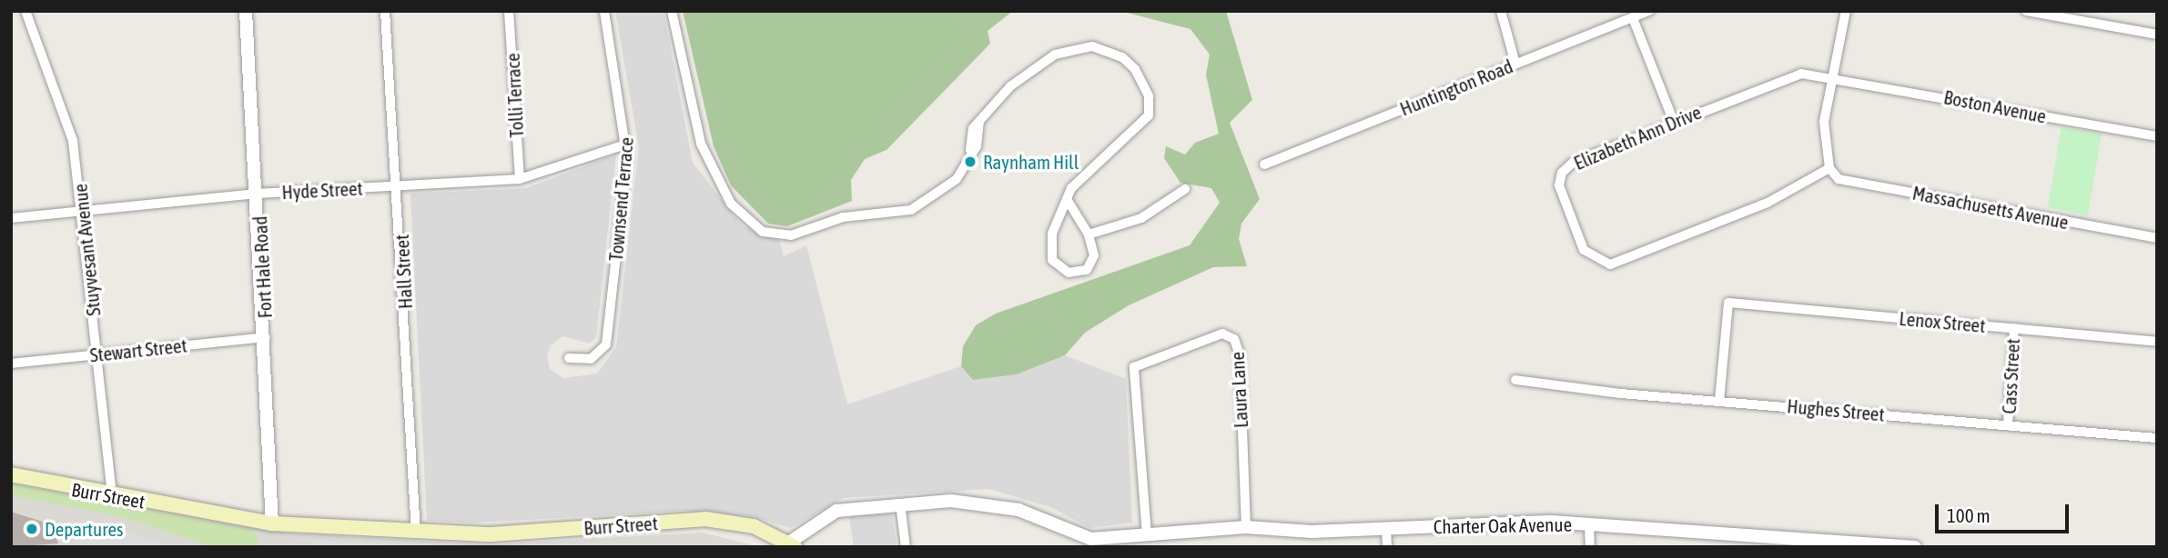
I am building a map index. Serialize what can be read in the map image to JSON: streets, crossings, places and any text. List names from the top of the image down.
{
  "streets": {
    "main road": ["Burr Street"],
    "street": [
      "Huntington Road",
      "Tolli Terrace",
      "Boston Avenue",
      "Elizabeth Ann Drive",
      "Hyde Street",
      "Townsend Terrace",
      "Massachusetts Avenue",
      "Stuyvesant Avenue",
      "Fort Hale Road",
      "Hall Street",
      "Lenox Street",
      "Stewart Street",
      "Cass Street",
      "Laura Lane",
      "Hughes Street",
      "Charter Oak Avenue"
    ]
  },
  "crossings": [
    ["Tolli Terrace", "Hyde Street"],
    ["Boston Avenue", "Elizabeth Ann Drive"],
    ["Elizabeth Ann Drive", "Massachusetts Avenue"],
    ["Hyde Street", "Townsend Terrace"],
    ["Hyde Street", "Stuyvesant Avenue"],
    ["Hyde Street", "Fort Hale Road"],
    ["Hyde Street", "Hall Street"],
    ["Stuyvesant Avenue", "Stewart Street"],
    ["Stuyvesant Avenue", "Burr Street"],
    ["Fort Hale Road", "Stewart Street"],
    ["Fort Hale Road", "Burr Street"],
    ["Hall Street", "Burr Street"],
    ["Lenox Street", "Cass Street"],
    ["Lenox Street", "Hughes Street"],
    ["Cass Street", "Hughes Street"],
    ["Laura Lane", "Charter Oak Avenue"],
    ["Burr Street", "Charter Oak Avenue"]
  ],
  "places": ["Raynham Hill", "Departures"],
  "scale_bar": "100 m"
}
